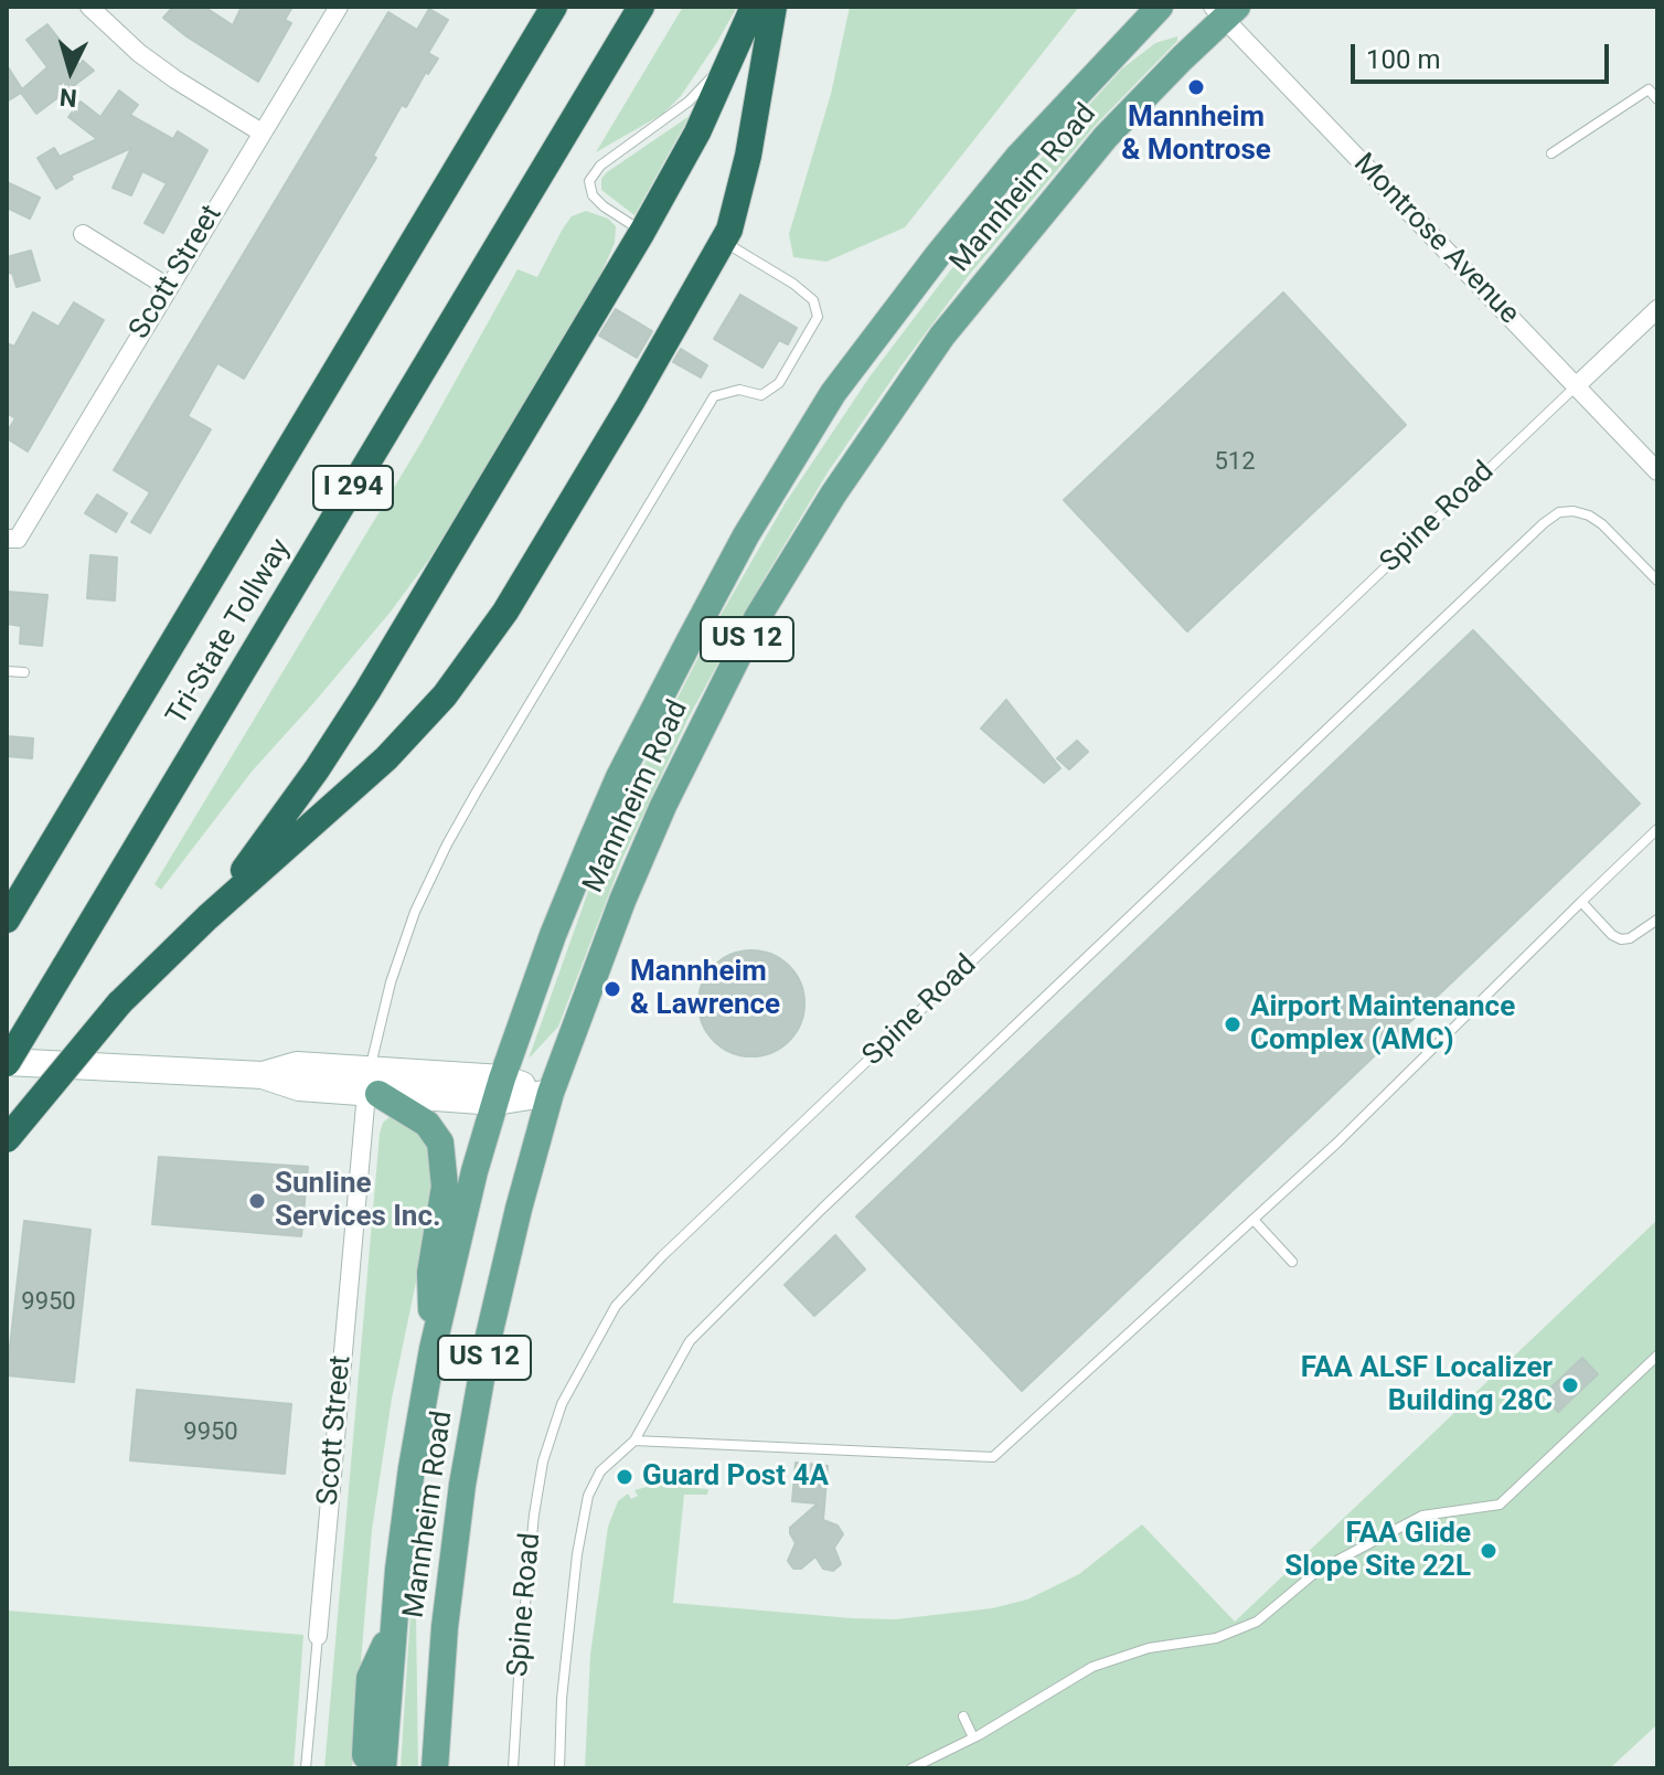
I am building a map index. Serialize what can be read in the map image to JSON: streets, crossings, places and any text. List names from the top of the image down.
{
  "streets": {
    "highway": ["I 294", "Tri-State Tollway"],
    "main road": ["Mannheim Road", "US 12"],
    "street": ["Montrose Avenue", "Scott Street"],
    "lane": ["Spine Road"]
  },
  "crossings": [
    ["Mannheim Road", "Montrose Avenue"],
    ["Montrose Avenue", "Spine Road"]
  ],
  "places": [
    "Mannheim & Montrose",
    "Mannheim & Lawrence",
    "Airport Maintenance Complex (AMC)",
    "Sunline Services Inc.",
    "FAA ALSF Localizer Building 28C",
    "Guard Post 4A",
    "FAA Glide Slope Site 22L"
  ],
  "house_numbers": ["512", "9950", "9950"],
  "scale_bar": "100 m",
  "north": "bottom"
}
